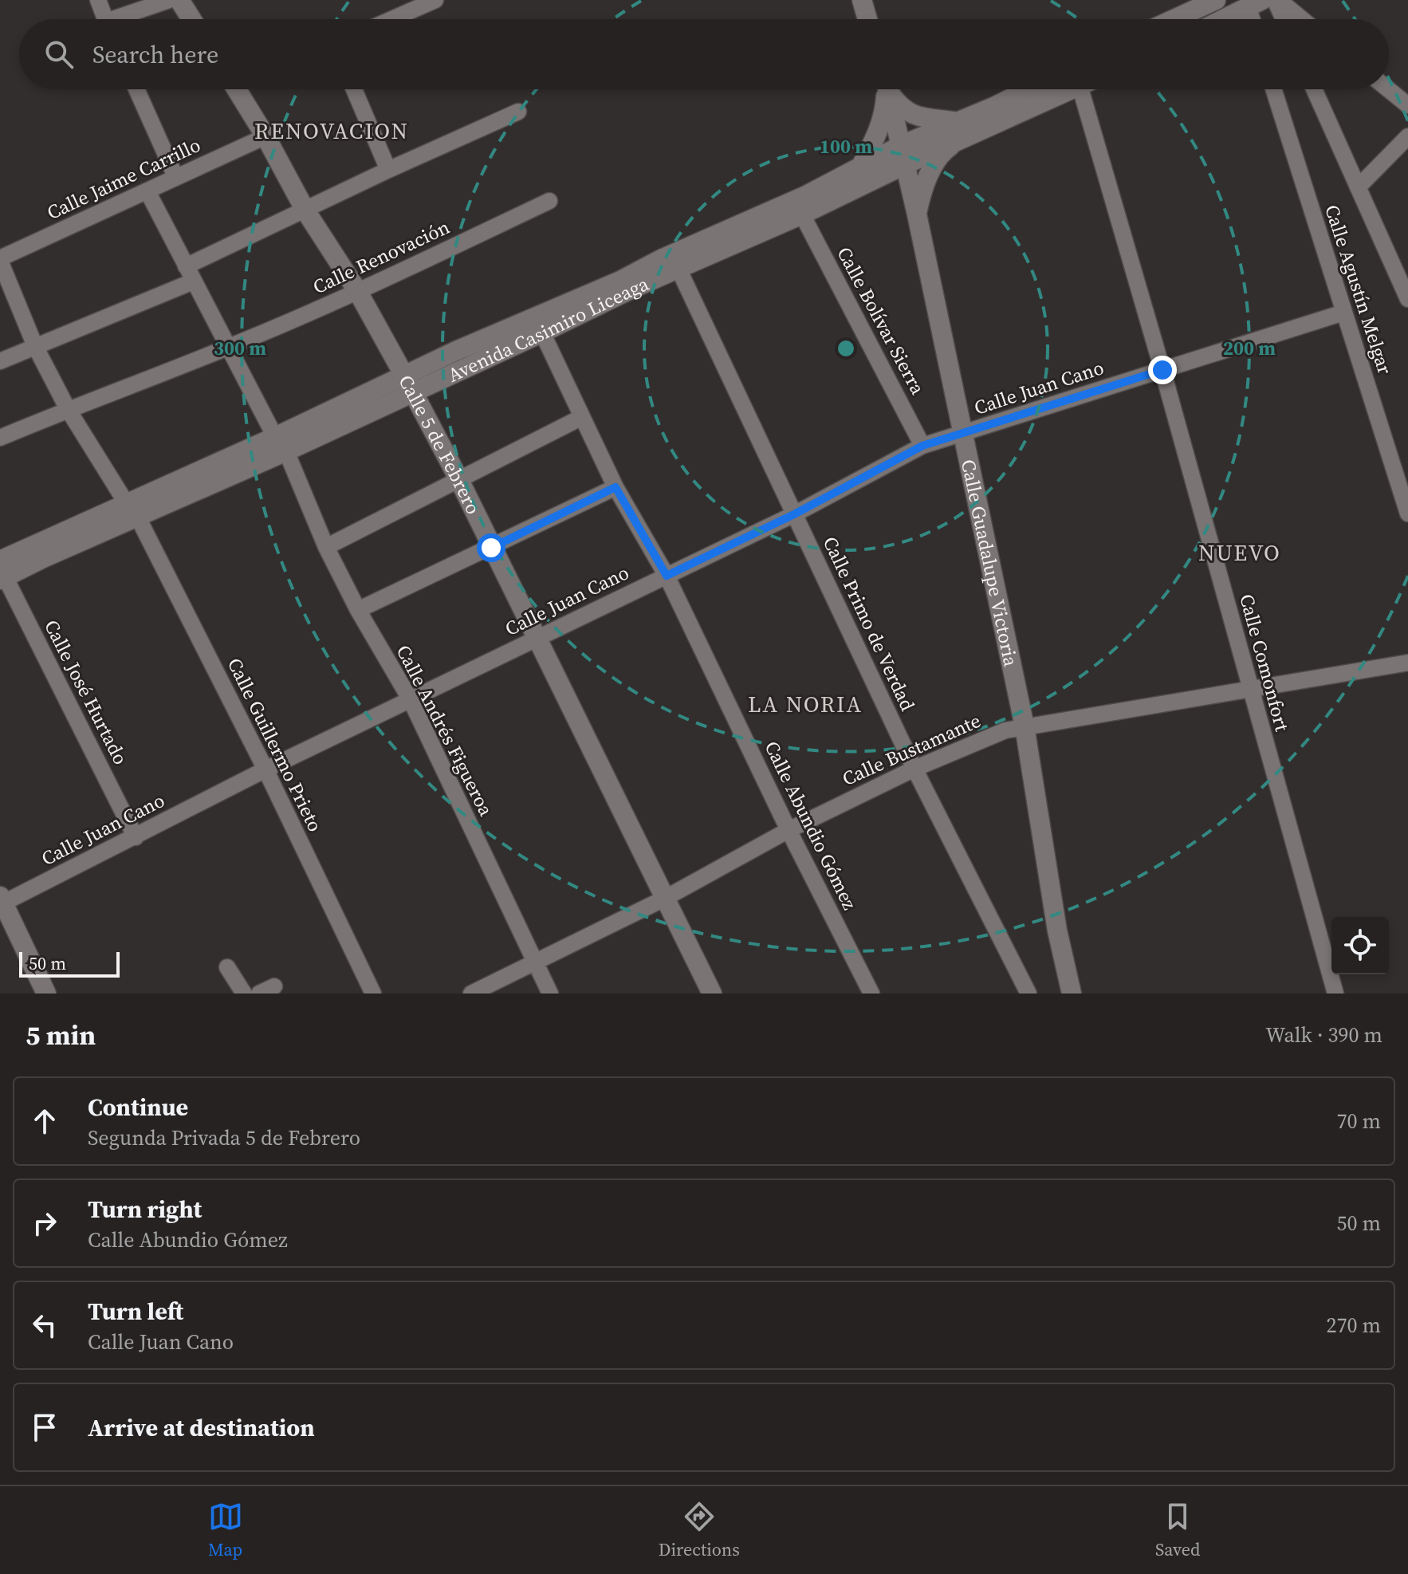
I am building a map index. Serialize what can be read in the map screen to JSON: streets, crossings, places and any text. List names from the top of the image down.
{
  "streets": {
    "main road": ["Avenida Casimiro Liceaga", "Calle 5 de Febrero", "Calle Guadalupe Victoria"],
    "street": [
      "Calle Jaime Carrillo",
      "Calle Renovación",
      "Calle Agustín Melgar",
      "Calle Bolívar Sierra",
      "Calle Juan Cano",
      "Calle Primo de Verdad",
      "Calle Comonfort",
      "Calle José Hurtado",
      "Calle Andrés Figueroa",
      "Calle Guillermo Prieto",
      "Calle Bustamante",
      "Calle Abundio Gómez"
    ]
  },
  "crossings": [
    ["Calle Jaime Carrillo", "Calle 5 de Febrero"],
    ["Calle Jaime Carrillo", "Calle Andrés Figueroa"],
    ["Calle Jaime Carrillo", "Calle Guillermo Prieto"],
    ["Calle Renovación", "Calle 5 de Febrero"],
    ["Calle Renovación", "Calle Andrés Figueroa"],
    ["Calle Renovación", "Calle Guillermo Prieto"],
    ["Calle Agustín Melgar", "Calle Juan Cano"],
    ["Calle Bolívar Sierra", "Avenida Casimiro Liceaga"],
    ["Calle Bolívar Sierra", "Calle Juan Cano"],
    ["Avenida Casimiro Liceaga", "Calle 5 de Febrero"],
    ["Avenida Casimiro Liceaga", "Calle Guadalupe Victoria"],
    ["Avenida Casimiro Liceaga", "Calle Primo de Verdad"],
    ["Avenida Casimiro Liceaga", "Calle José Hurtado"],
    ["Avenida Casimiro Liceaga", "Calle Andrés Figueroa"],
    ["Avenida Casimiro Liceaga", "Calle Guillermo Prieto"],
    ["Avenida Casimiro Liceaga", "Calle Abundio Gómez"],
    ["Calle Juan Cano", "Calle 5 de Febrero"],
    ["Calle Juan Cano", "Calle Guadalupe Victoria"],
    ["Calle Juan Cano", "Calle Primo de Verdad"],
    ["Calle Juan Cano", "Calle Comonfort"],
    ["Calle Juan Cano", "Calle José Hurtado"],
    ["Calle Juan Cano", "Calle Andrés Figueroa"],
    ["Calle Juan Cano", "Calle Guillermo Prieto"],
    ["Calle Juan Cano", "Calle Abundio Gómez"],
    ["Calle 5 de Febrero", "Calle Bustamante"],
    ["Calle Guadalupe Victoria", "Calle Bustamante"],
    ["Calle Primo de Verdad", "Calle Bustamante"],
    ["Calle Comonfort", "Calle Bustamante"],
    ["Calle Andrés Figueroa", "Calle Bustamante"],
    ["Calle Bustamante", "Calle Abundio Gómez"]
  ],
  "districts": ["RENOVACION", "NUEVO", "LA NORIA"],
  "scale_bar": "50 m",
  "page": {
    "search": "Search here",
    "scale": "50 m",
    "heading": ["5 min", "Walk · 390 m"],
    "list": [
      ["Continue", "Segunda Privada 5 de Febrero", "70 m"],
      ["Turn right", "Calle Abundio Gómez", "50 m"],
      ["Turn left", "Calle Juan Cano", "270 m"],
      "Arrive at destination"
    ],
    "nav": ["Map", "Directions", "Saved"]
  },
  "rings": ["100 m", "200 m", "300 m"]
}
